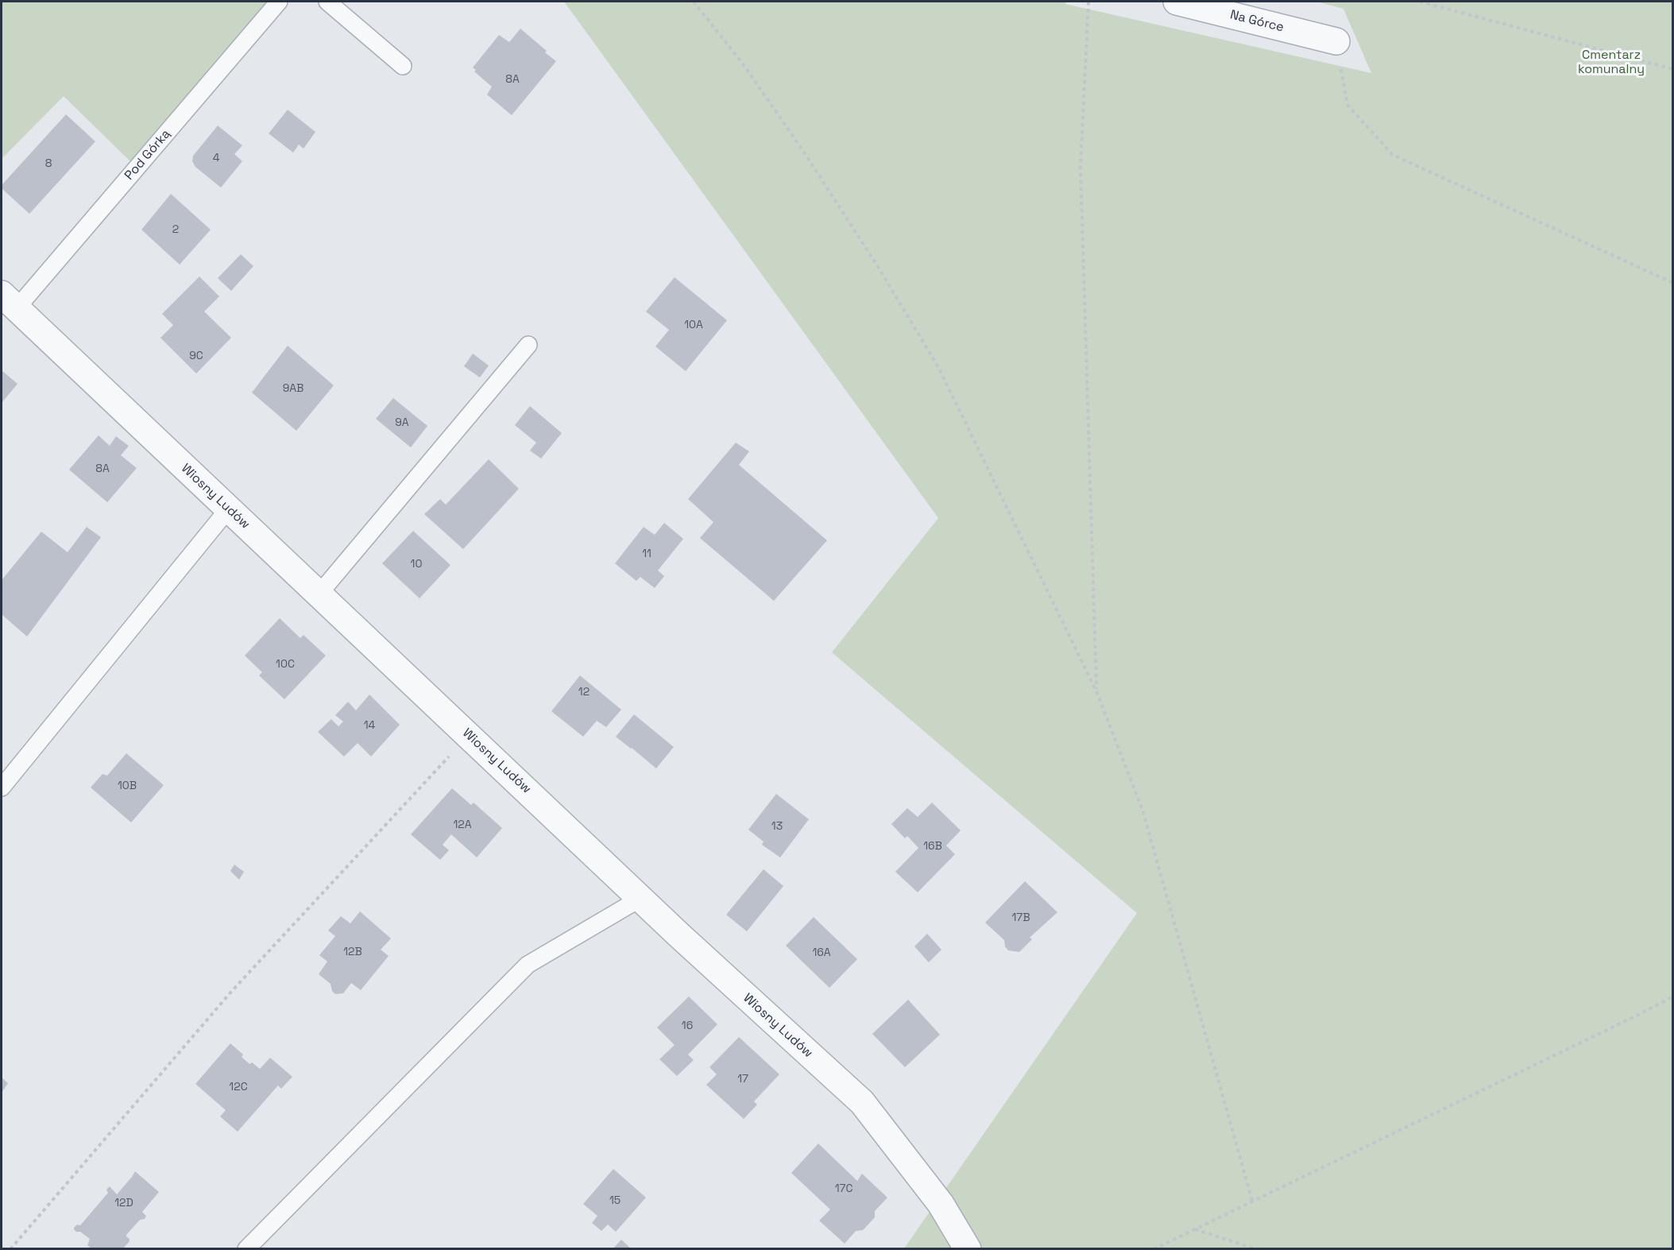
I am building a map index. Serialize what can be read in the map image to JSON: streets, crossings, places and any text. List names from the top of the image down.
{
  "streets": {
    "street": ["Na Górce", "Wiosny Ludów"],
    "lane": ["Pod Górką"]
  },
  "crossings": [
    ["Pod Górką", "Wiosny Ludów"]
  ],
  "parks": ["Cmentarz komunalny"],
  "house_numbers": [
    "8A",
    "4",
    "8",
    "2",
    "10A",
    "9C",
    "9AB",
    "9A",
    "8A",
    "11",
    "10",
    "10C",
    "12",
    "14",
    "10B",
    "12A",
    "13",
    "16B",
    "17B",
    "12B",
    "16A",
    "16",
    "17",
    "12C",
    "17C",
    "15",
    "12D"
  ]
}
